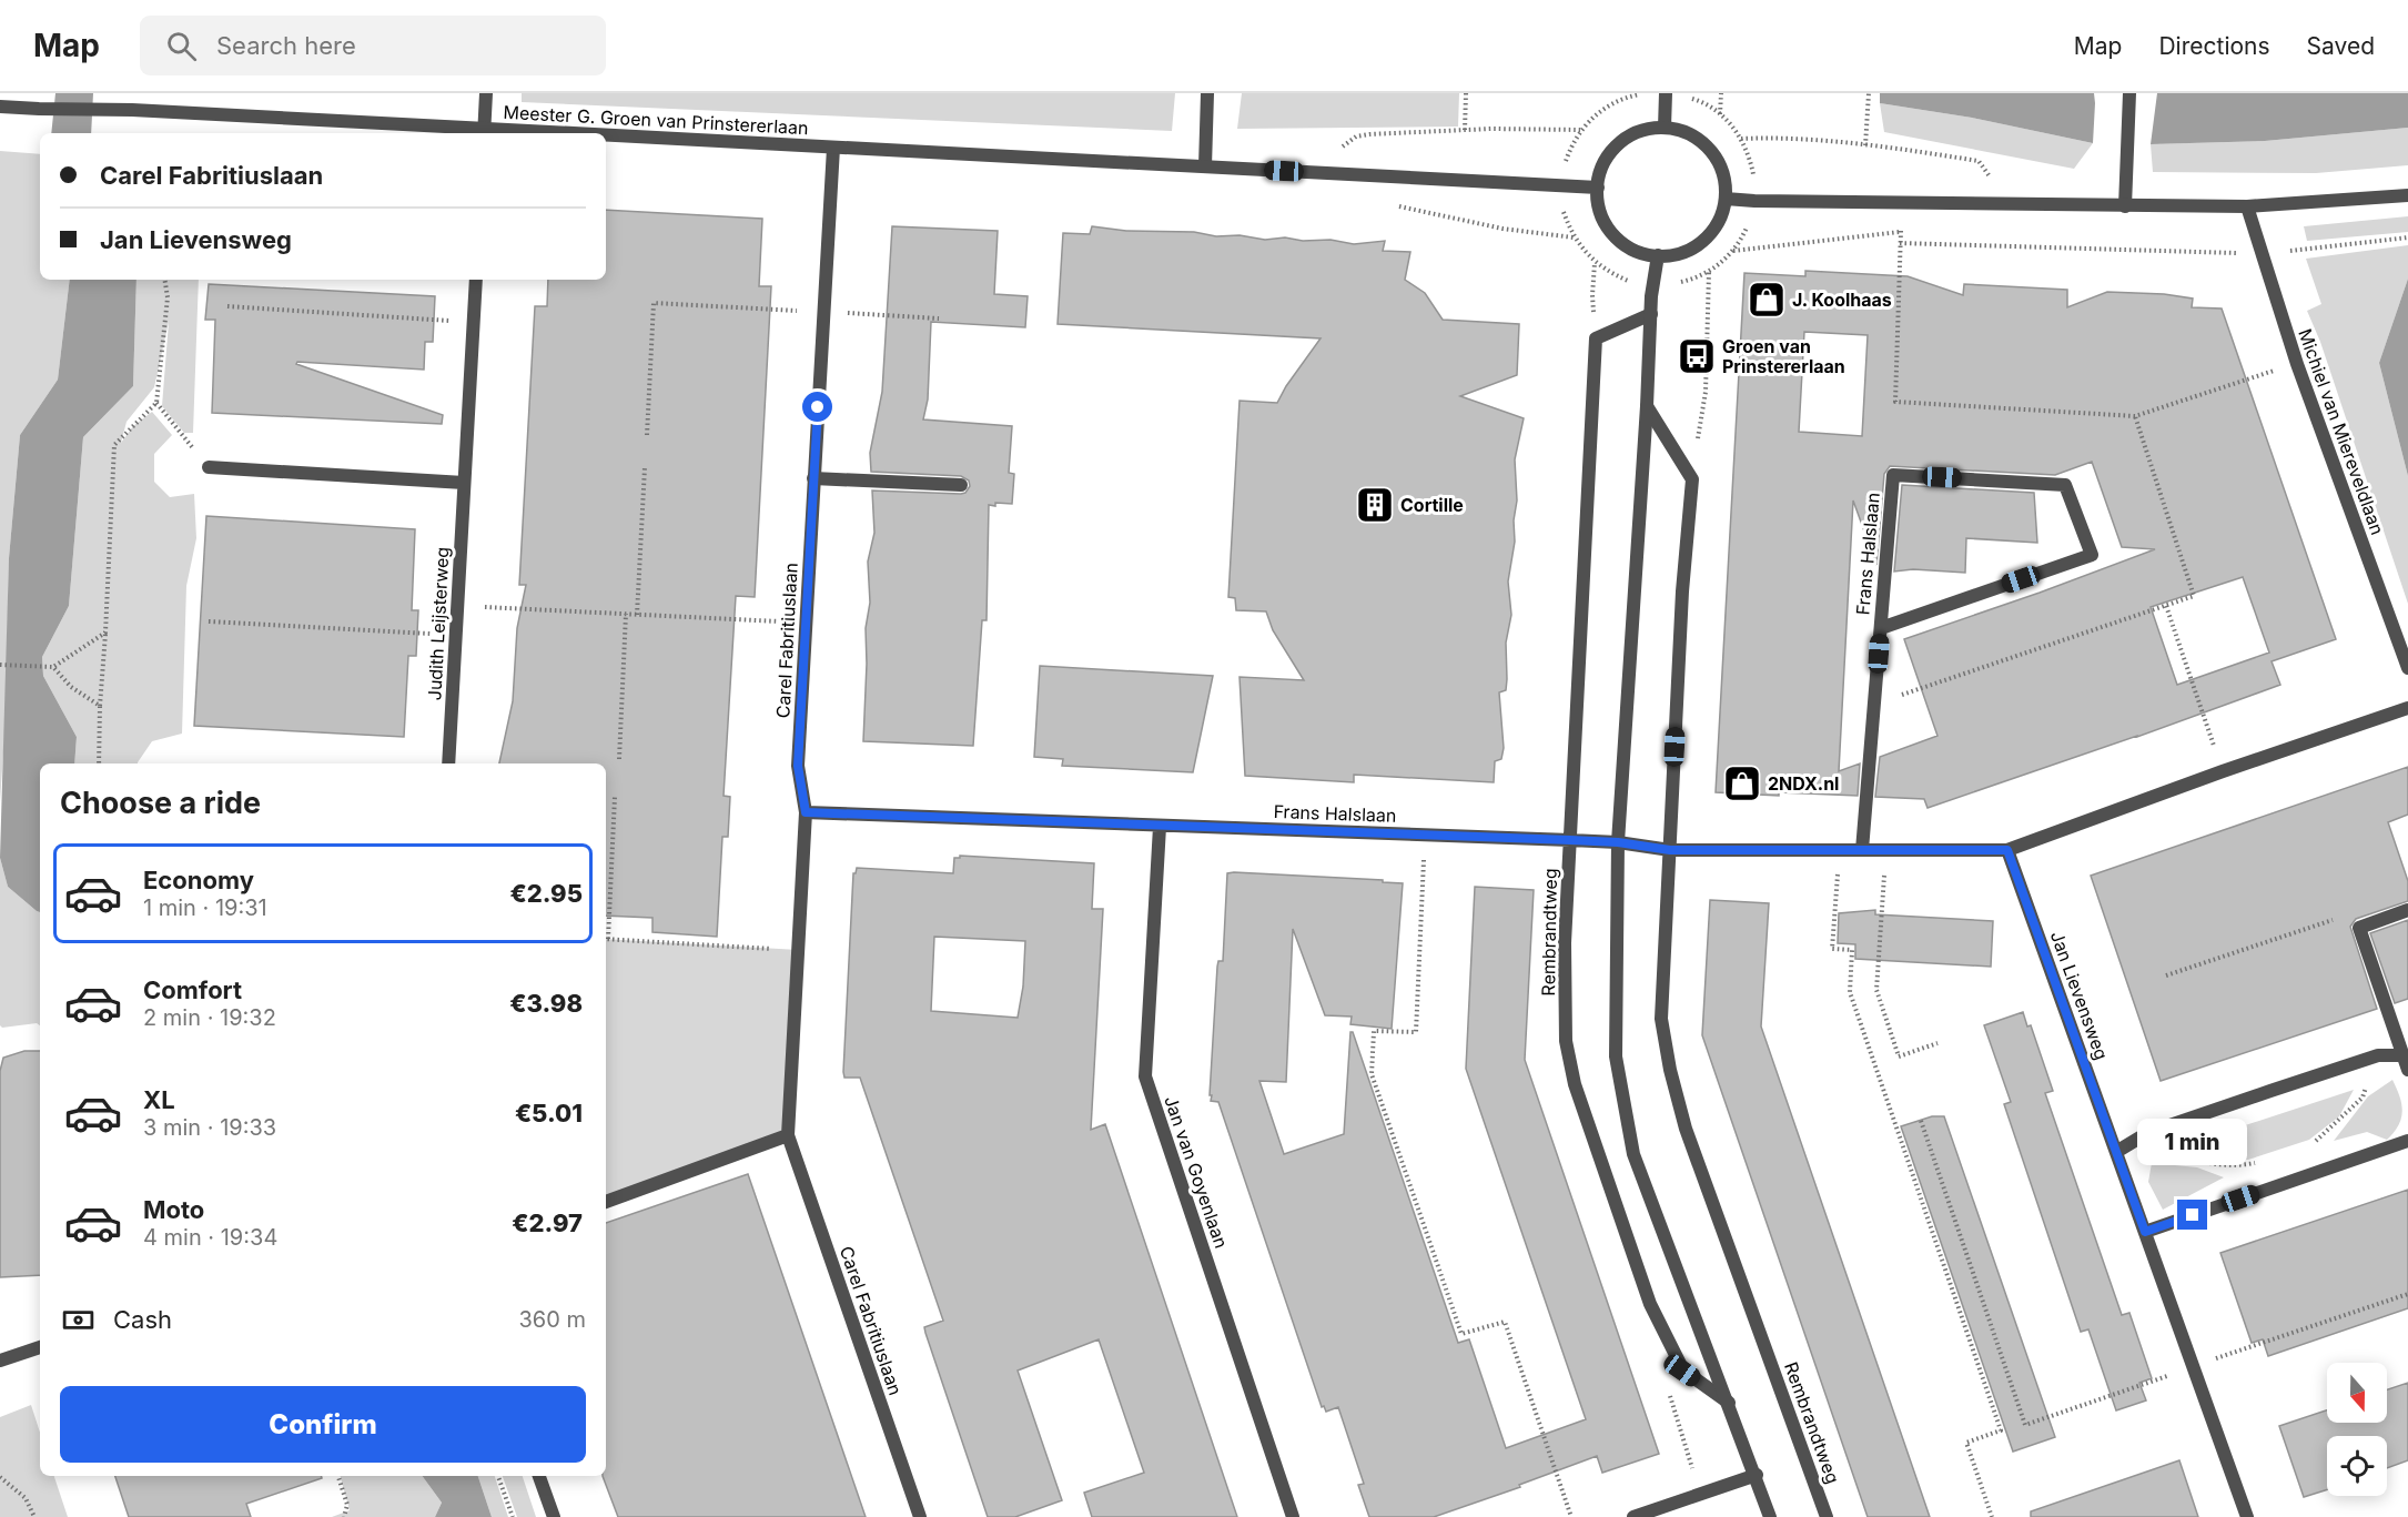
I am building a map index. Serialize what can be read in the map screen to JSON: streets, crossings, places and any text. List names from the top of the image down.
{
  "streets": {
    "street": [
      "Meester G. Groen van Prinstererlaan",
      "Michiel van Miereveldlaan",
      "Frans Halslaan",
      "Judith Leijsterweg",
      "Carel Fabritiuslaan",
      "Rembrandtweg",
      "Jan Lievensweg",
      "Jan van Goyenlaan"
    ]
  },
  "crossings": [
    ["Meester G. Groen van Prinstererlaan", "Carel Fabritiuslaan"],
    ["Frans Halslaan", "Carel Fabritiuslaan"],
    ["Frans Halslaan", "Rembrandtweg"],
    ["Frans Halslaan", "Jan Lievensweg"],
    ["Frans Halslaan", "Jan van Goyenlaan"]
  ],
  "places": {
    "shop": ["J. Koolhaas", "2NDX.nl"],
    "bus stop": ["Groen van Prinstererlaan"],
    "building": ["Cortille"]
  },
  "north": "bottom",
  "page": {
    "header": "Map",
    "search": "Search here",
    "nav": ["Map", "Directions", "Saved"],
    "banner": ["Carel Fabritiuslaan", "Jan Lievensweg"],
    "heading": "Choose a ride",
    "list": [
      {
        "name": "Economy",
        "note": "1 min · 19:31",
        "value": "€2.95"
      },
      {
        "name": "Comfort",
        "note": "2 min · 19:32",
        "value": "€3.98"
      },
      {
        "name": "XL",
        "note": "3 min · 19:33",
        "value": "€5.01"
      },
      {
        "name": "Moto",
        "note": "4 min · 19:34",
        "value": "€2.97"
      }
    ],
    "bubble": "1 min",
    "pay": ["Cash", "360 m"],
    "buttons": "Confirm"
  }
}
